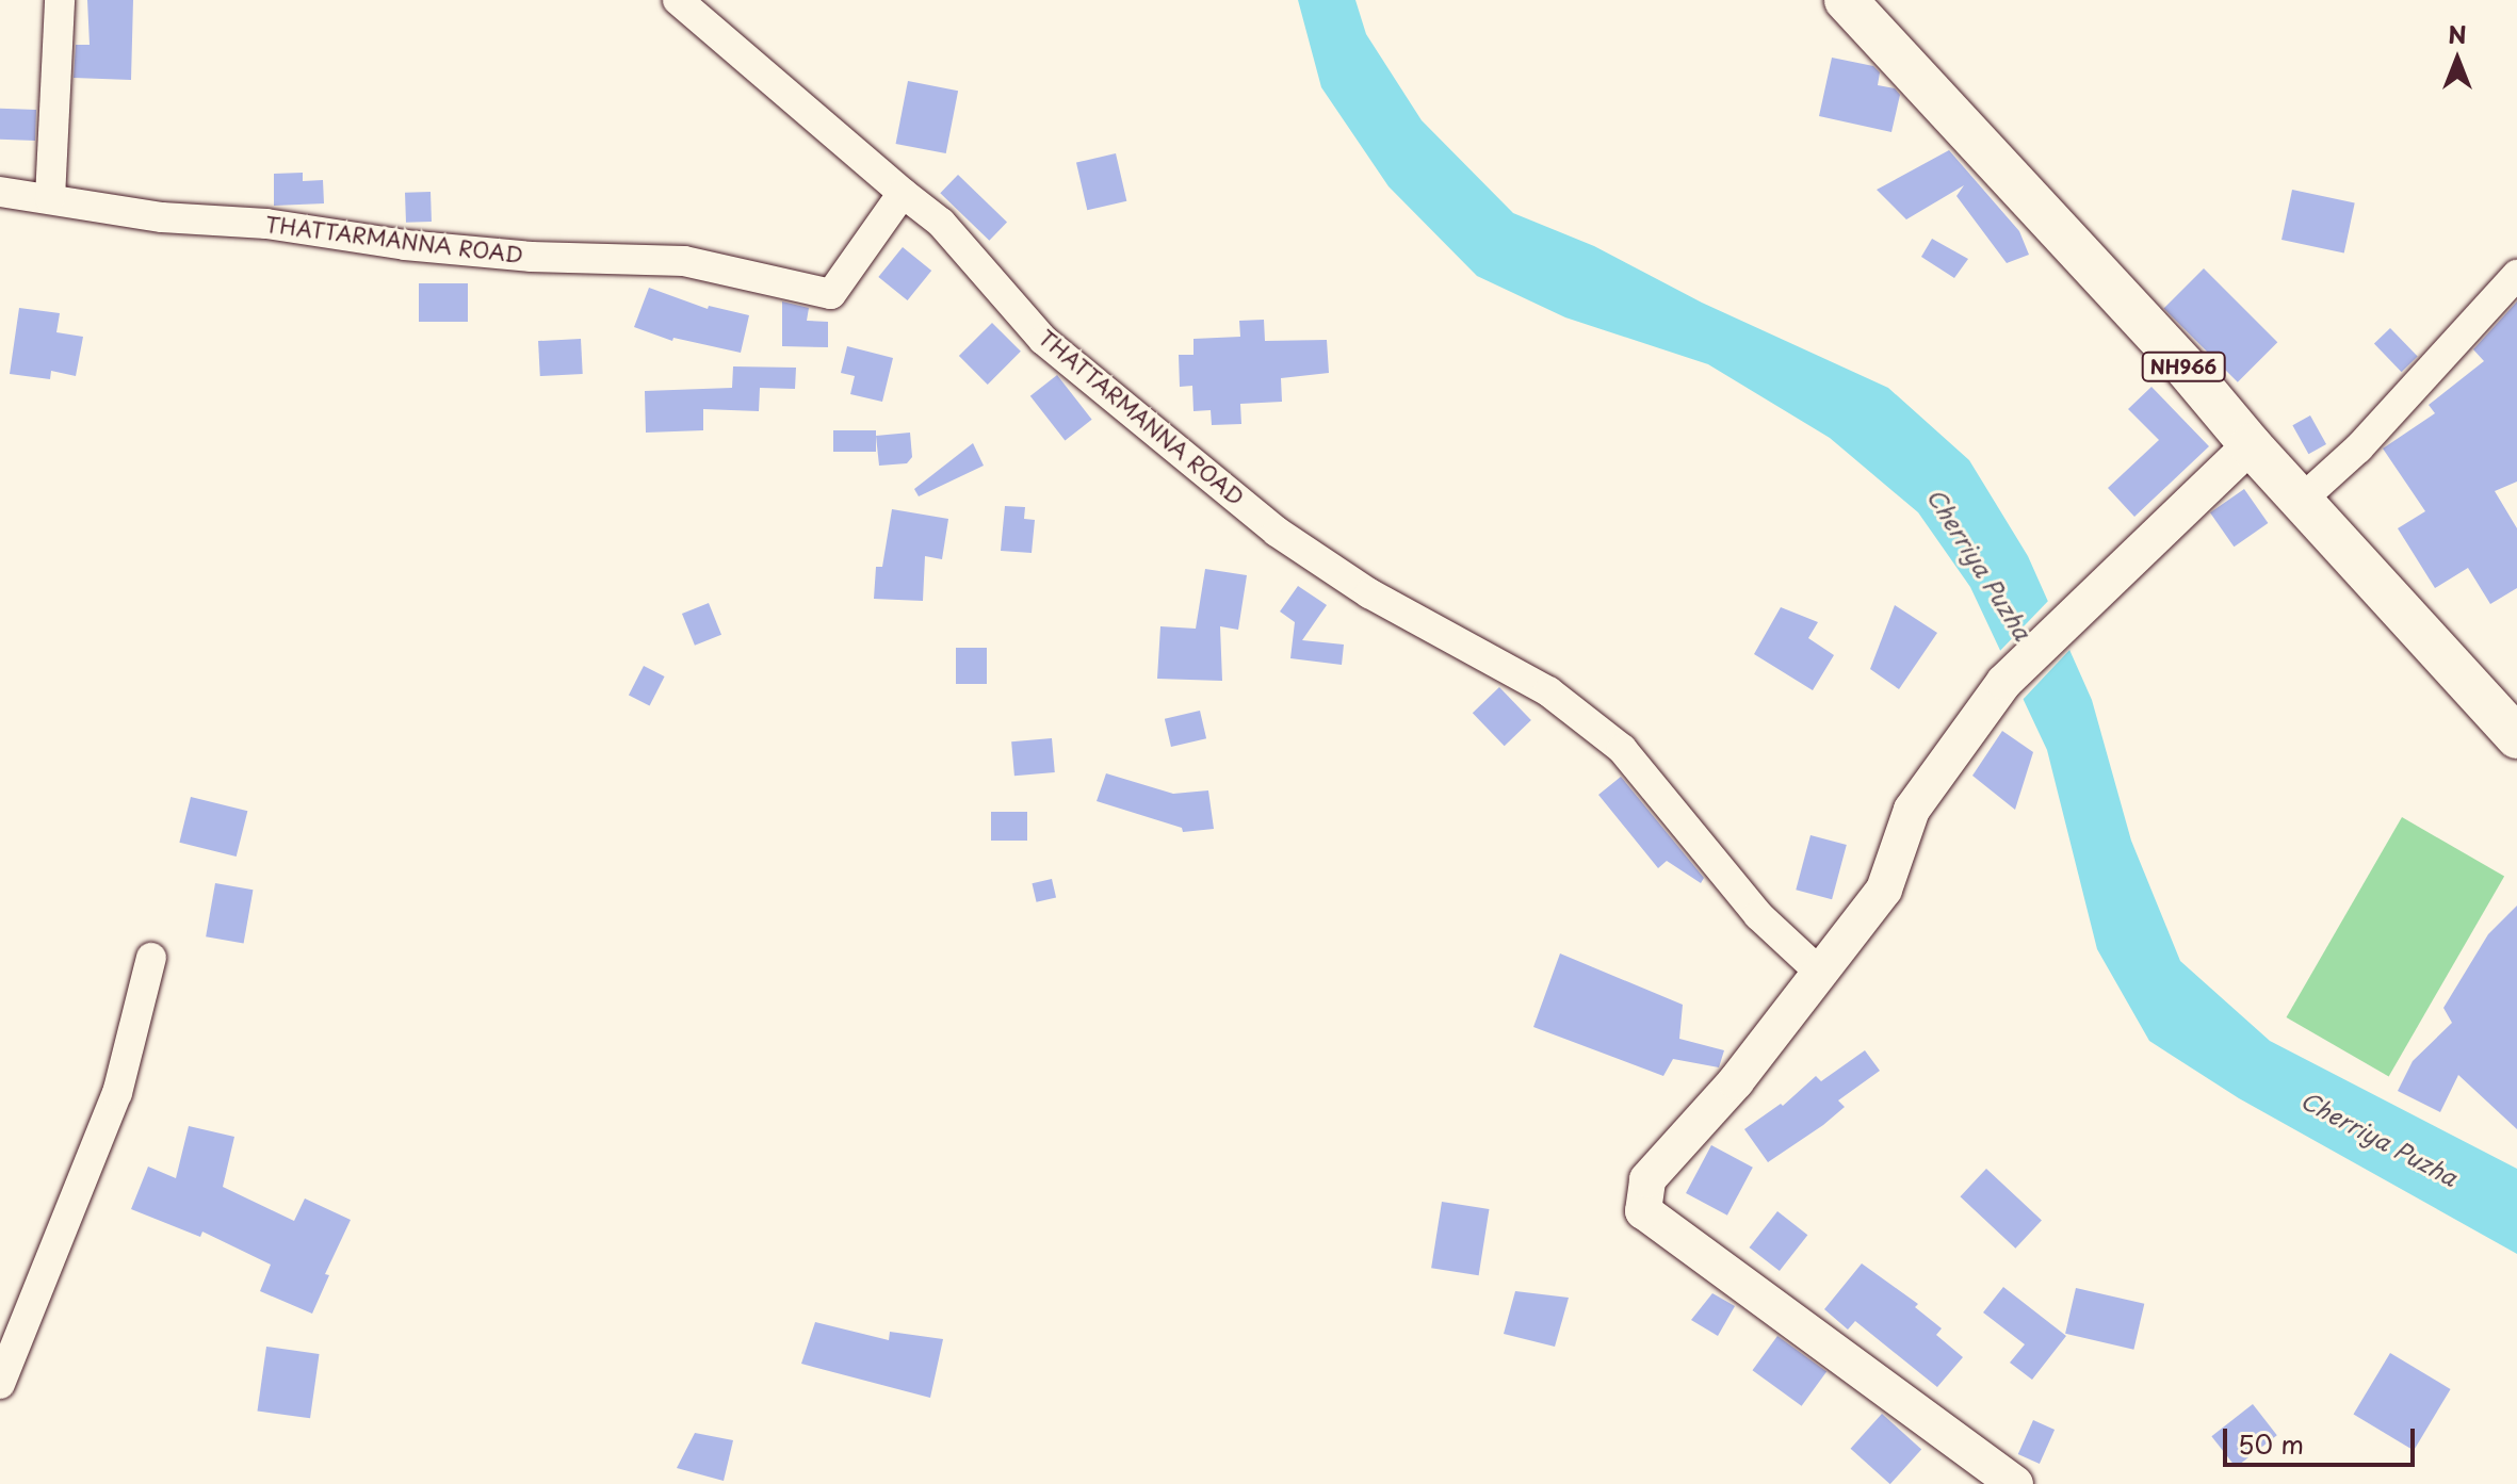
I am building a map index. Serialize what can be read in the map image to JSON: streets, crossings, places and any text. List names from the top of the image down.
{
  "streets": {
    "highway": ["NH966"],
    "street": ["THATTARMANNA ROAD"]
  },
  "water": ["Cherriya Puzha"],
  "scale_bar": "50 m",
  "north": "top"
}
